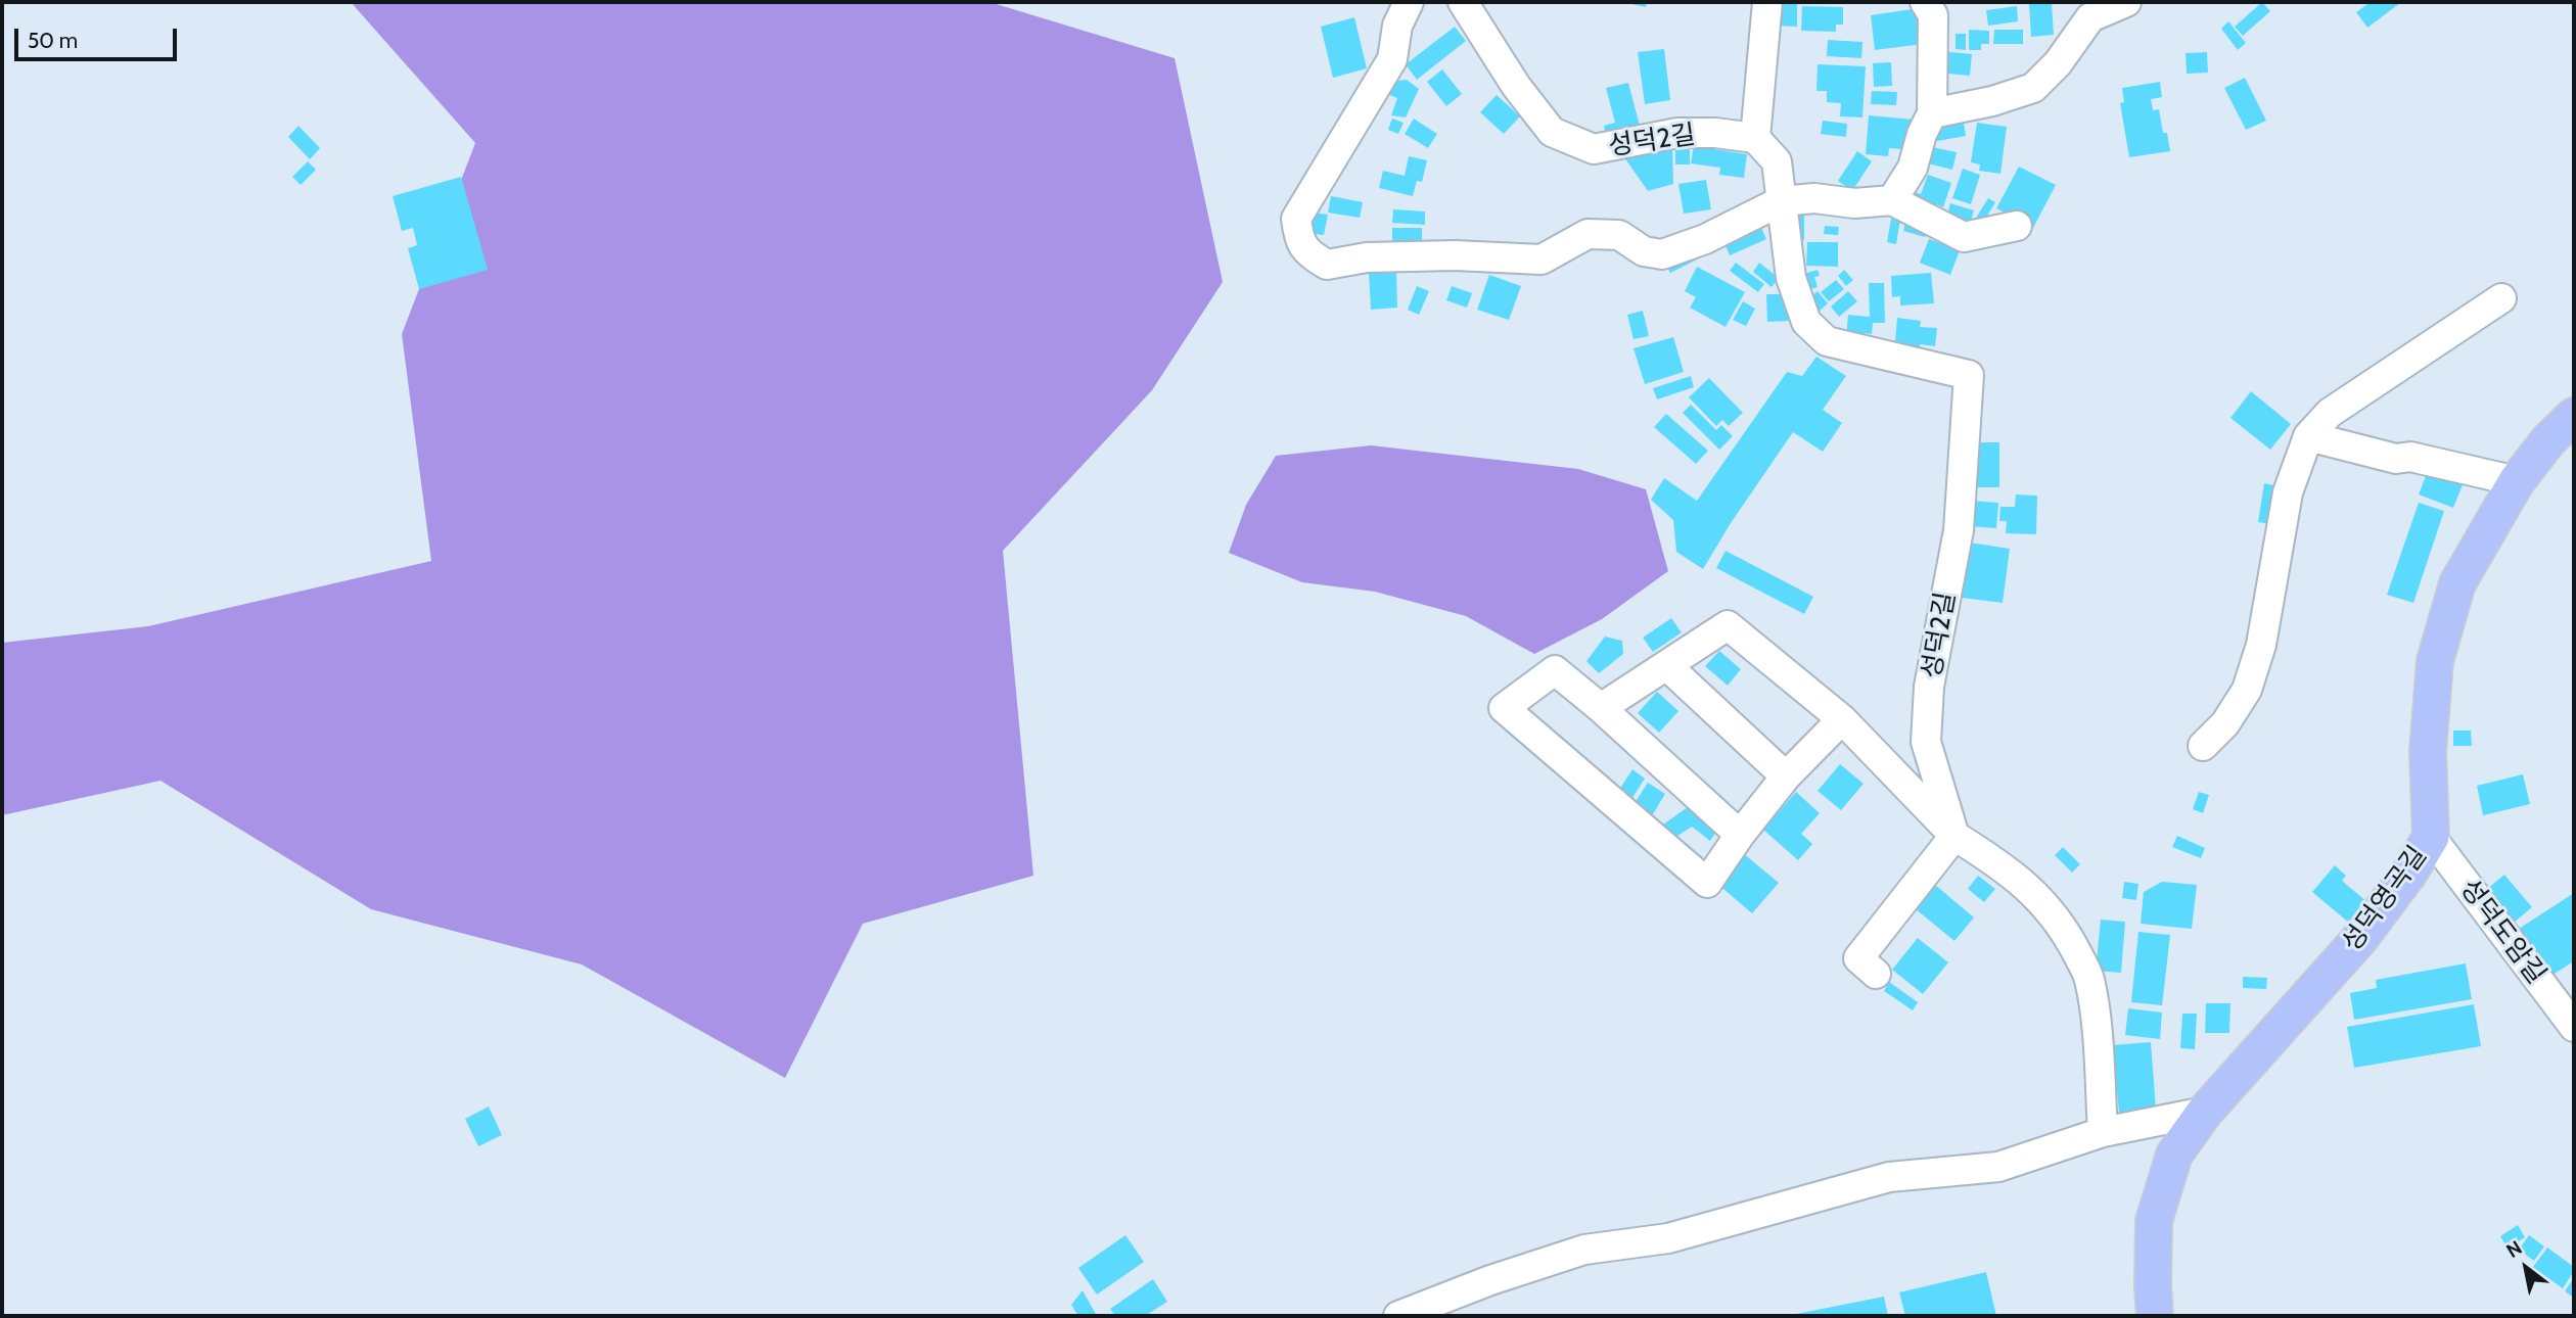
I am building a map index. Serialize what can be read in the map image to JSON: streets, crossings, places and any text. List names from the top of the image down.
{
  "streets": {
    "main road": ["성덕영곡길"],
    "street": ["성덕2길", "성덕도암길"]
  },
  "crossings": [
    ["성덕영곡길", "성덕도암길"]
  ],
  "scale_bar": "50 m",
  "north": "top left"
}
